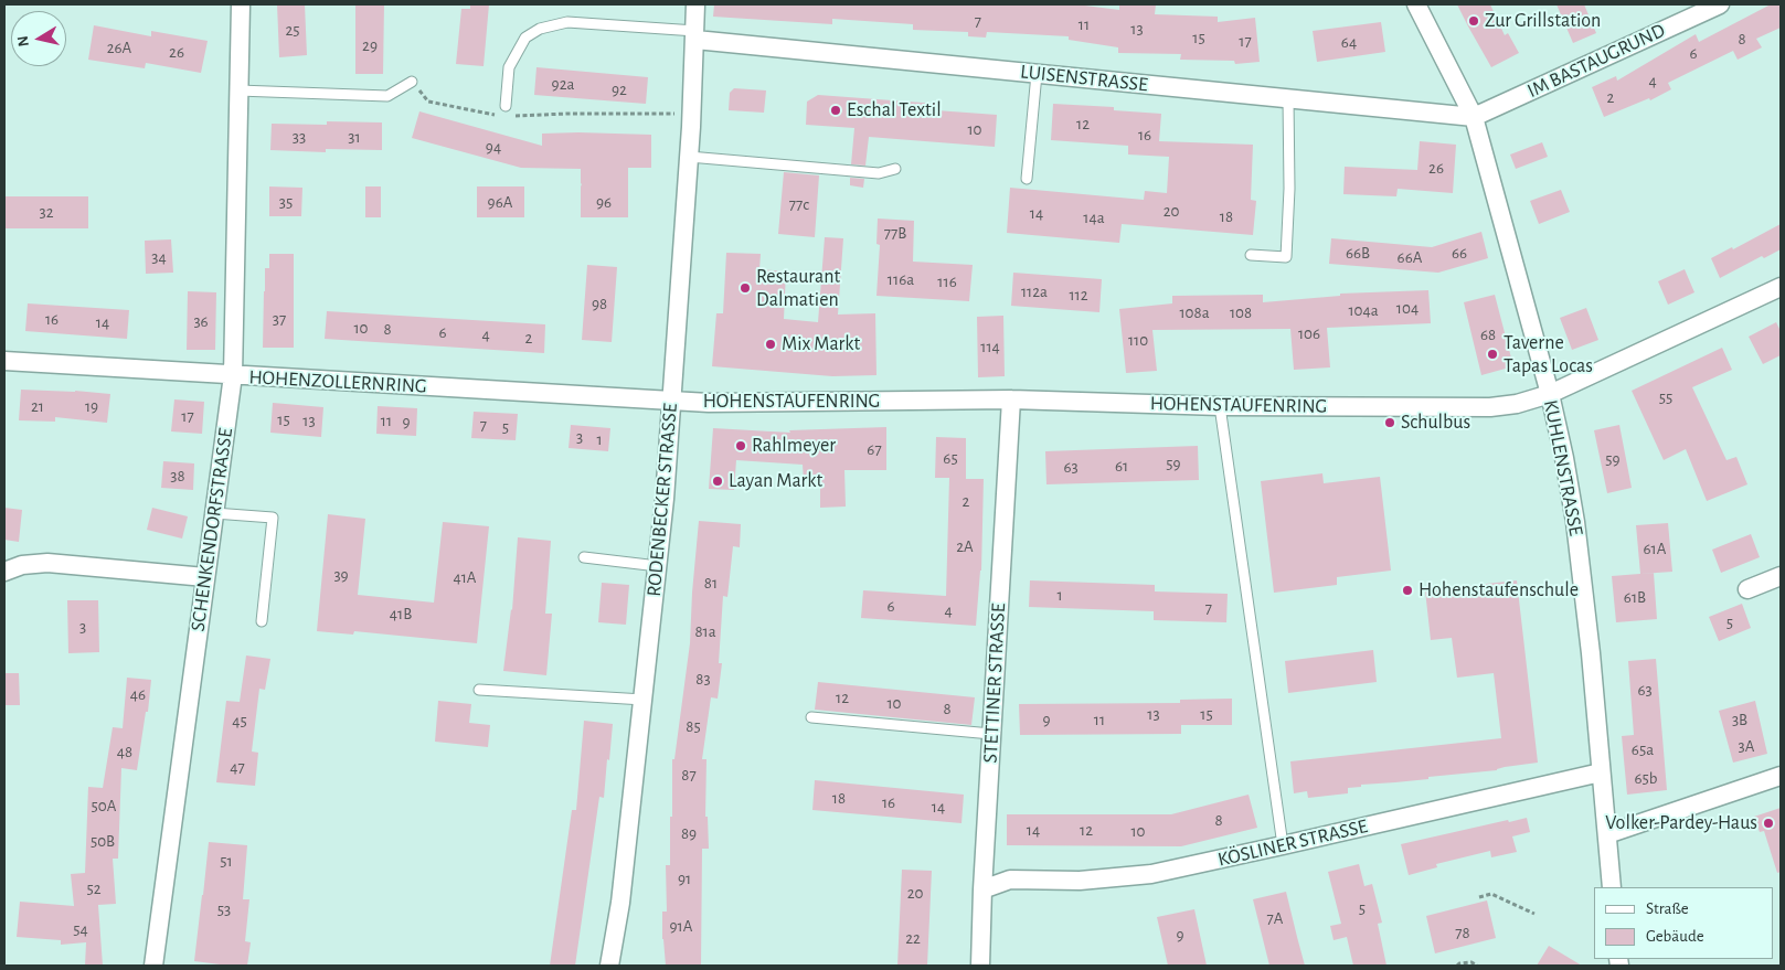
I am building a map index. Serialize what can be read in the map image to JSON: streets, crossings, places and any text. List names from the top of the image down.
{
  "streets": {
    "street": [
      "IM BASTAUGRUND",
      "LUISENSTRASSE",
      "HOHENZOLLERNRING",
      "HOHENSTAUFENRING",
      "KUHLENSTRASSE",
      "RODENBECKER STRASSE",
      "SCHENKENDORFSTRASSE",
      "STETTINER STRASSE",
      "KÖSLINER STRASSE"
    ]
  },
  "crossings": [
    ["IM BASTAUGRUND", "LUISENSTRASSE"],
    ["IM BASTAUGRUND", "KUHLENSTRASSE"],
    ["LUISENSTRASSE", "KUHLENSTRASSE"],
    ["LUISENSTRASSE", "RODENBECKER STRASSE"],
    ["HOHENZOLLERNRING", "HOHENSTAUFENRING"],
    ["HOHENZOLLERNRING", "RODENBECKER STRASSE"],
    ["HOHENZOLLERNRING", "SCHENKENDORFSTRASSE"],
    ["HOHENSTAUFENRING", "KUHLENSTRASSE"],
    ["HOHENSTAUFENRING", "RODENBECKER STRASSE"],
    ["HOHENSTAUFENRING", "STETTINER STRASSE"],
    ["KUHLENSTRASSE", "KÖSLINER STRASSE"],
    ["STETTINER STRASSE", "KÖSLINER STRASSE"]
  ],
  "places": [
    "Zur Grillstation",
    "Eschal Textil",
    "Restaurant Dalmatien",
    "Mix Markt",
    "Taverne Tapas Locas",
    "Schulbus",
    "Rahlmeyer",
    "Layan Markt",
    "Hohenstaufenschule",
    "Volker-Pardey-Haus"
  ],
  "house_numbers": [
    "7",
    "11",
    "13",
    "25",
    "15",
    "8",
    "17",
    "64",
    "29",
    "26A",
    "26",
    "6",
    "4",
    "92a",
    "92",
    "2",
    "12",
    "10",
    "16",
    "33",
    "31",
    "94",
    "26",
    "35",
    "96A",
    "96",
    "77c",
    "20",
    "32",
    "14",
    "18",
    "14a",
    "77B",
    "66B",
    "66",
    "34",
    "66A",
    "116a",
    "116",
    "112a",
    "112",
    "98",
    "104",
    "104a",
    "108a",
    "108",
    "16",
    "37",
    "36",
    "14",
    "10",
    "8",
    "6",
    "106",
    "4",
    "68",
    "2",
    "110",
    "114",
    "55",
    "21",
    "19",
    "17",
    "15",
    "13",
    "11",
    "9",
    "7",
    "5",
    "3",
    "1",
    "67",
    "65",
    "59",
    "59",
    "61",
    "63",
    "38",
    "2",
    "2A",
    "61A",
    "39",
    "41A",
    "81",
    "1",
    "61B",
    "6",
    "7",
    "4",
    "41B",
    "5",
    "3",
    "81a",
    "83",
    "63",
    "46",
    "12",
    "10",
    "8",
    "13",
    "15",
    "9",
    "11",
    "3B",
    "45",
    "85",
    "3A",
    "65a",
    "48",
    "47",
    "87",
    "65b",
    "18",
    "16",
    "50A",
    "14",
    "8",
    "14",
    "12",
    "10",
    "89",
    "50B",
    "51",
    "91",
    "52",
    "20",
    "5",
    "53",
    "7A",
    "91A",
    "54",
    "78",
    "9",
    "22"
  ],
  "legend": ["Straße", "Gebäude"],
  "north": "left"
}
